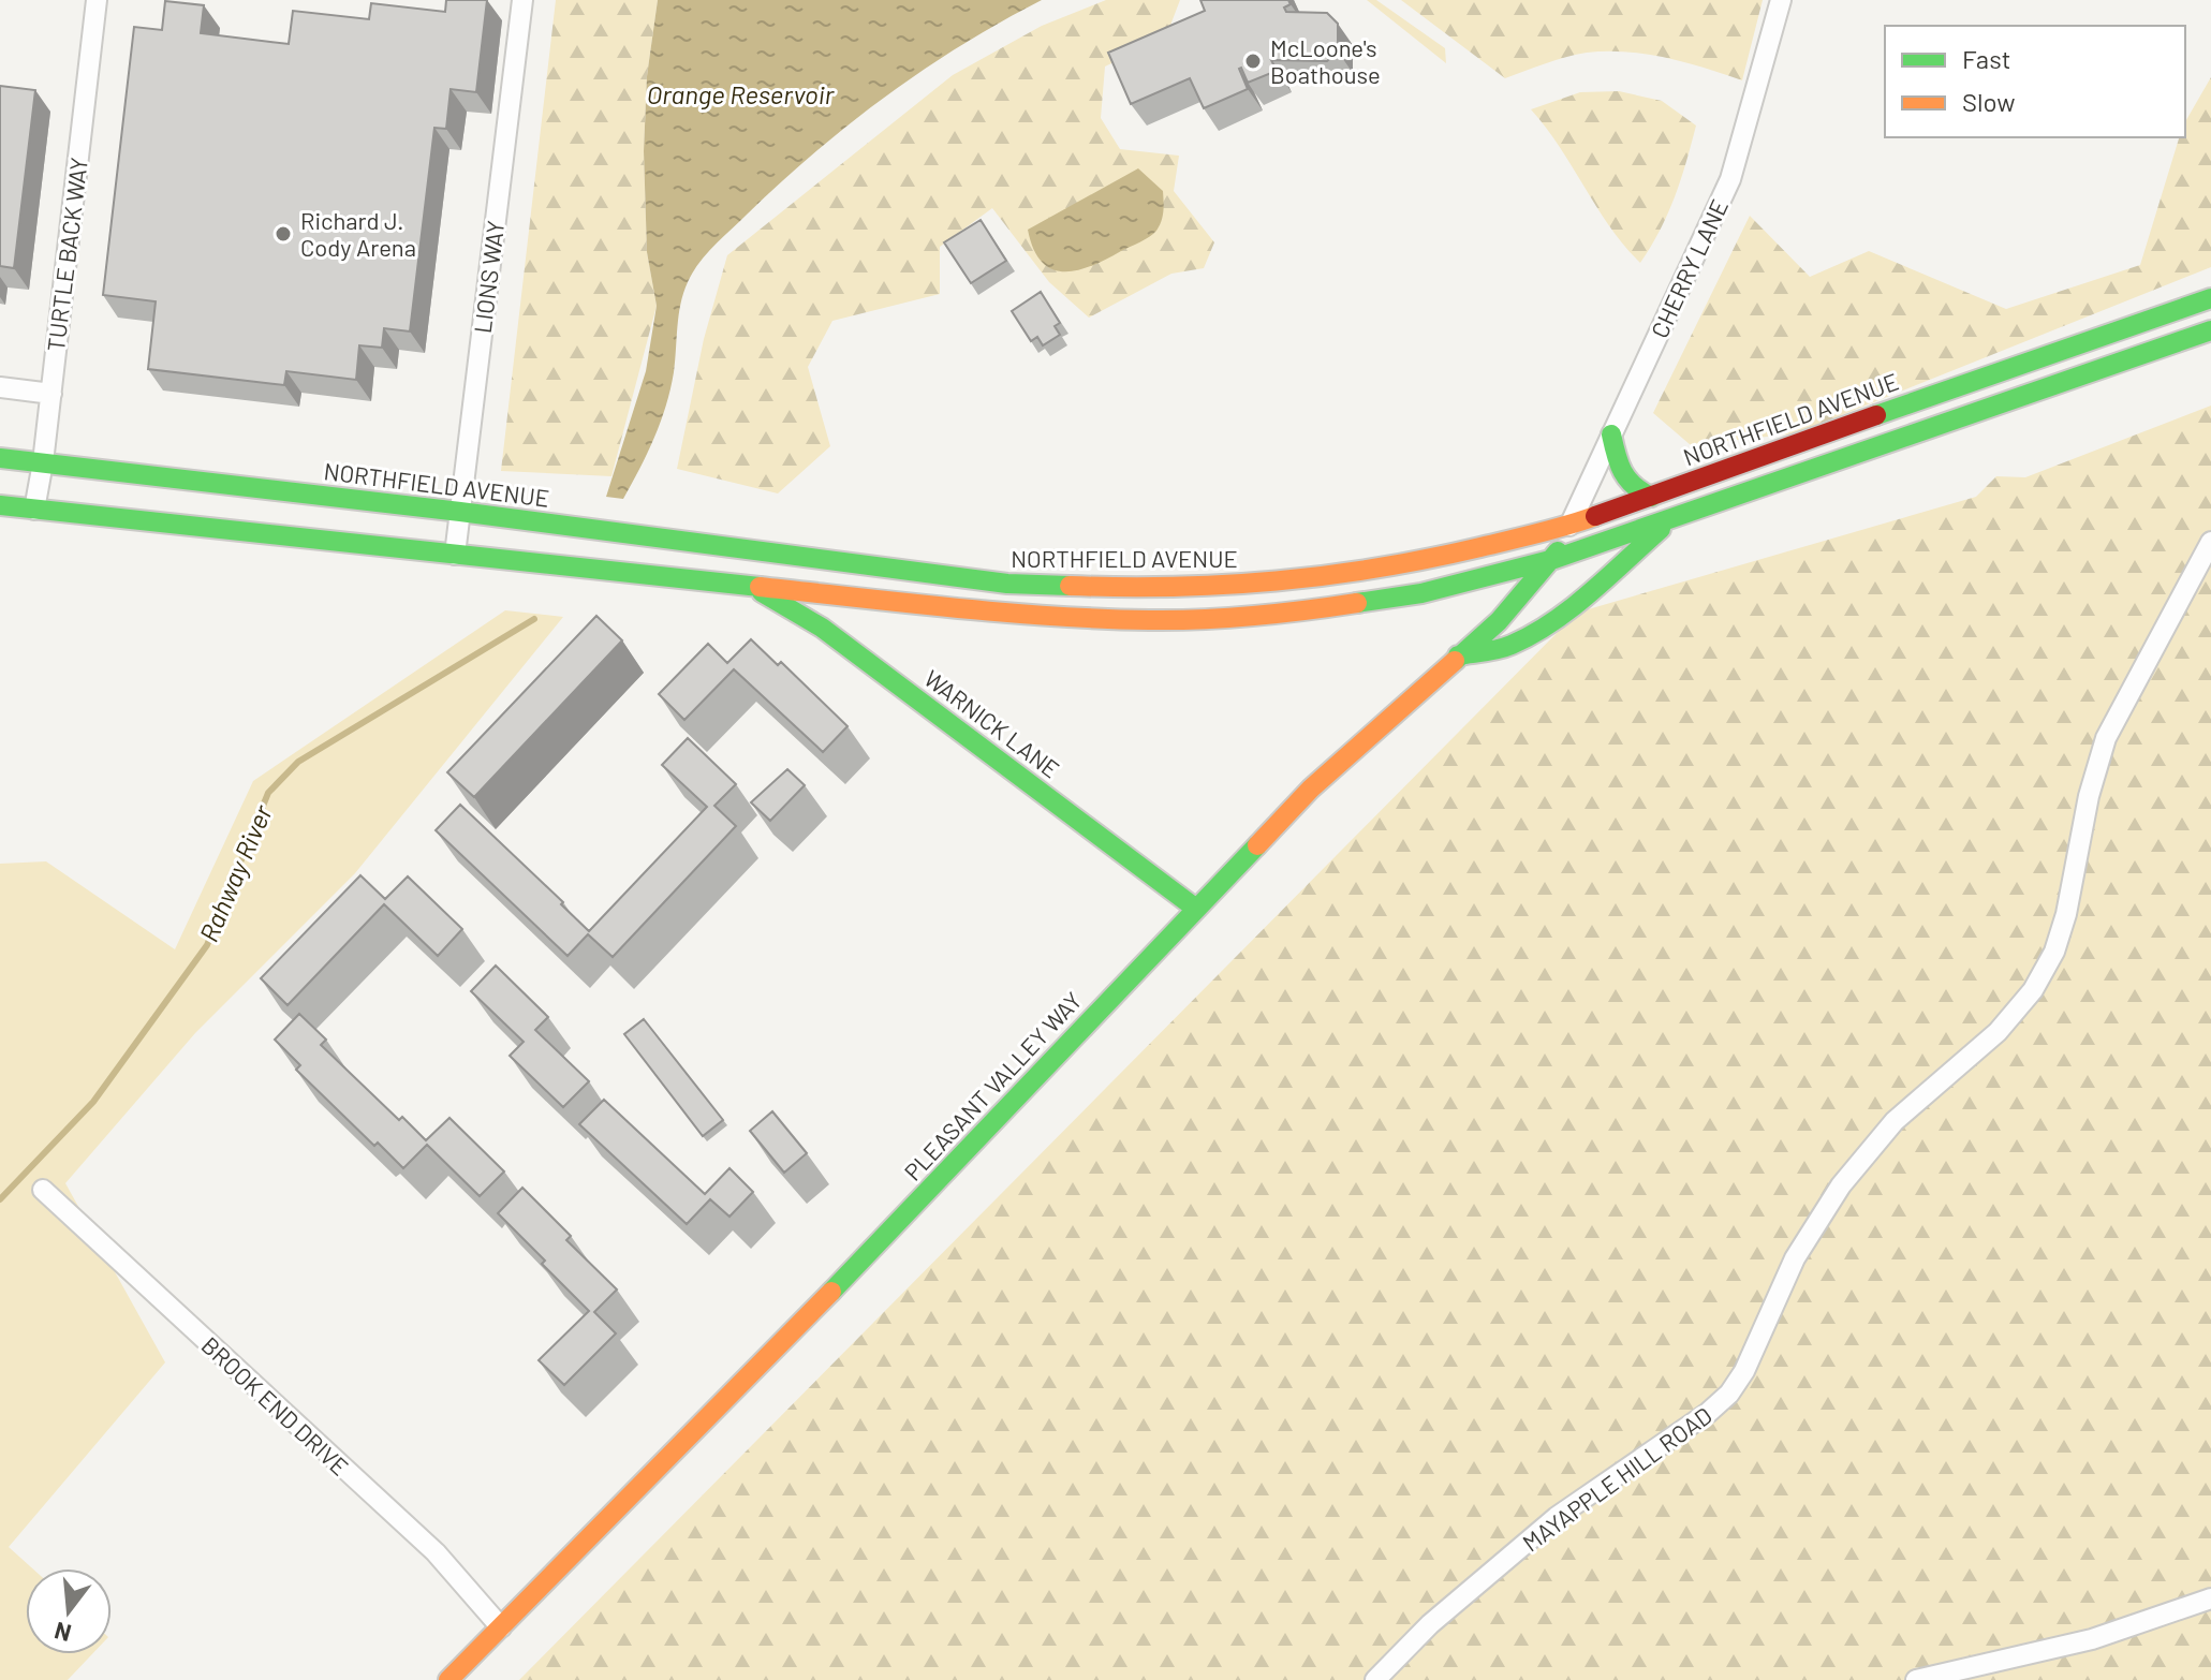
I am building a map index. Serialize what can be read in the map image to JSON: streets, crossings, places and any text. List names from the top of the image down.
{
  "streets": {
    "main road": ["NORTHFIELD AVENUE", "WARNICK LANE", "PLEASANT VALLEY WAY"],
    "street": [
      "TURTLE BACK WAY",
      "CHERRY LANE",
      "LIONS WAY",
      "BROOK END DRIVE",
      "MAYAPPLE HILL ROAD"
    ]
  },
  "crossings": [
    ["TURTLE BACK WAY", "NORTHFIELD AVENUE"],
    ["CHERRY LANE", "NORTHFIELD AVENUE"],
    ["CHERRY LANE", "PLEASANT VALLEY WAY"],
    ["LIONS WAY", "NORTHFIELD AVENUE"],
    ["NORTHFIELD AVENUE", "PLEASANT VALLEY WAY"],
    ["WARNICK LANE", "PLEASANT VALLEY WAY"],
    ["PLEASANT VALLEY WAY", "BROOK END DRIVE"]
  ],
  "water": ["Orange Reservoir", "Rahway River"],
  "places": ["McLoone's Boathouse", "Richard J. Cody Arena"],
  "legend": ["Fast", "Slow"],
  "north": "bottom"
}
